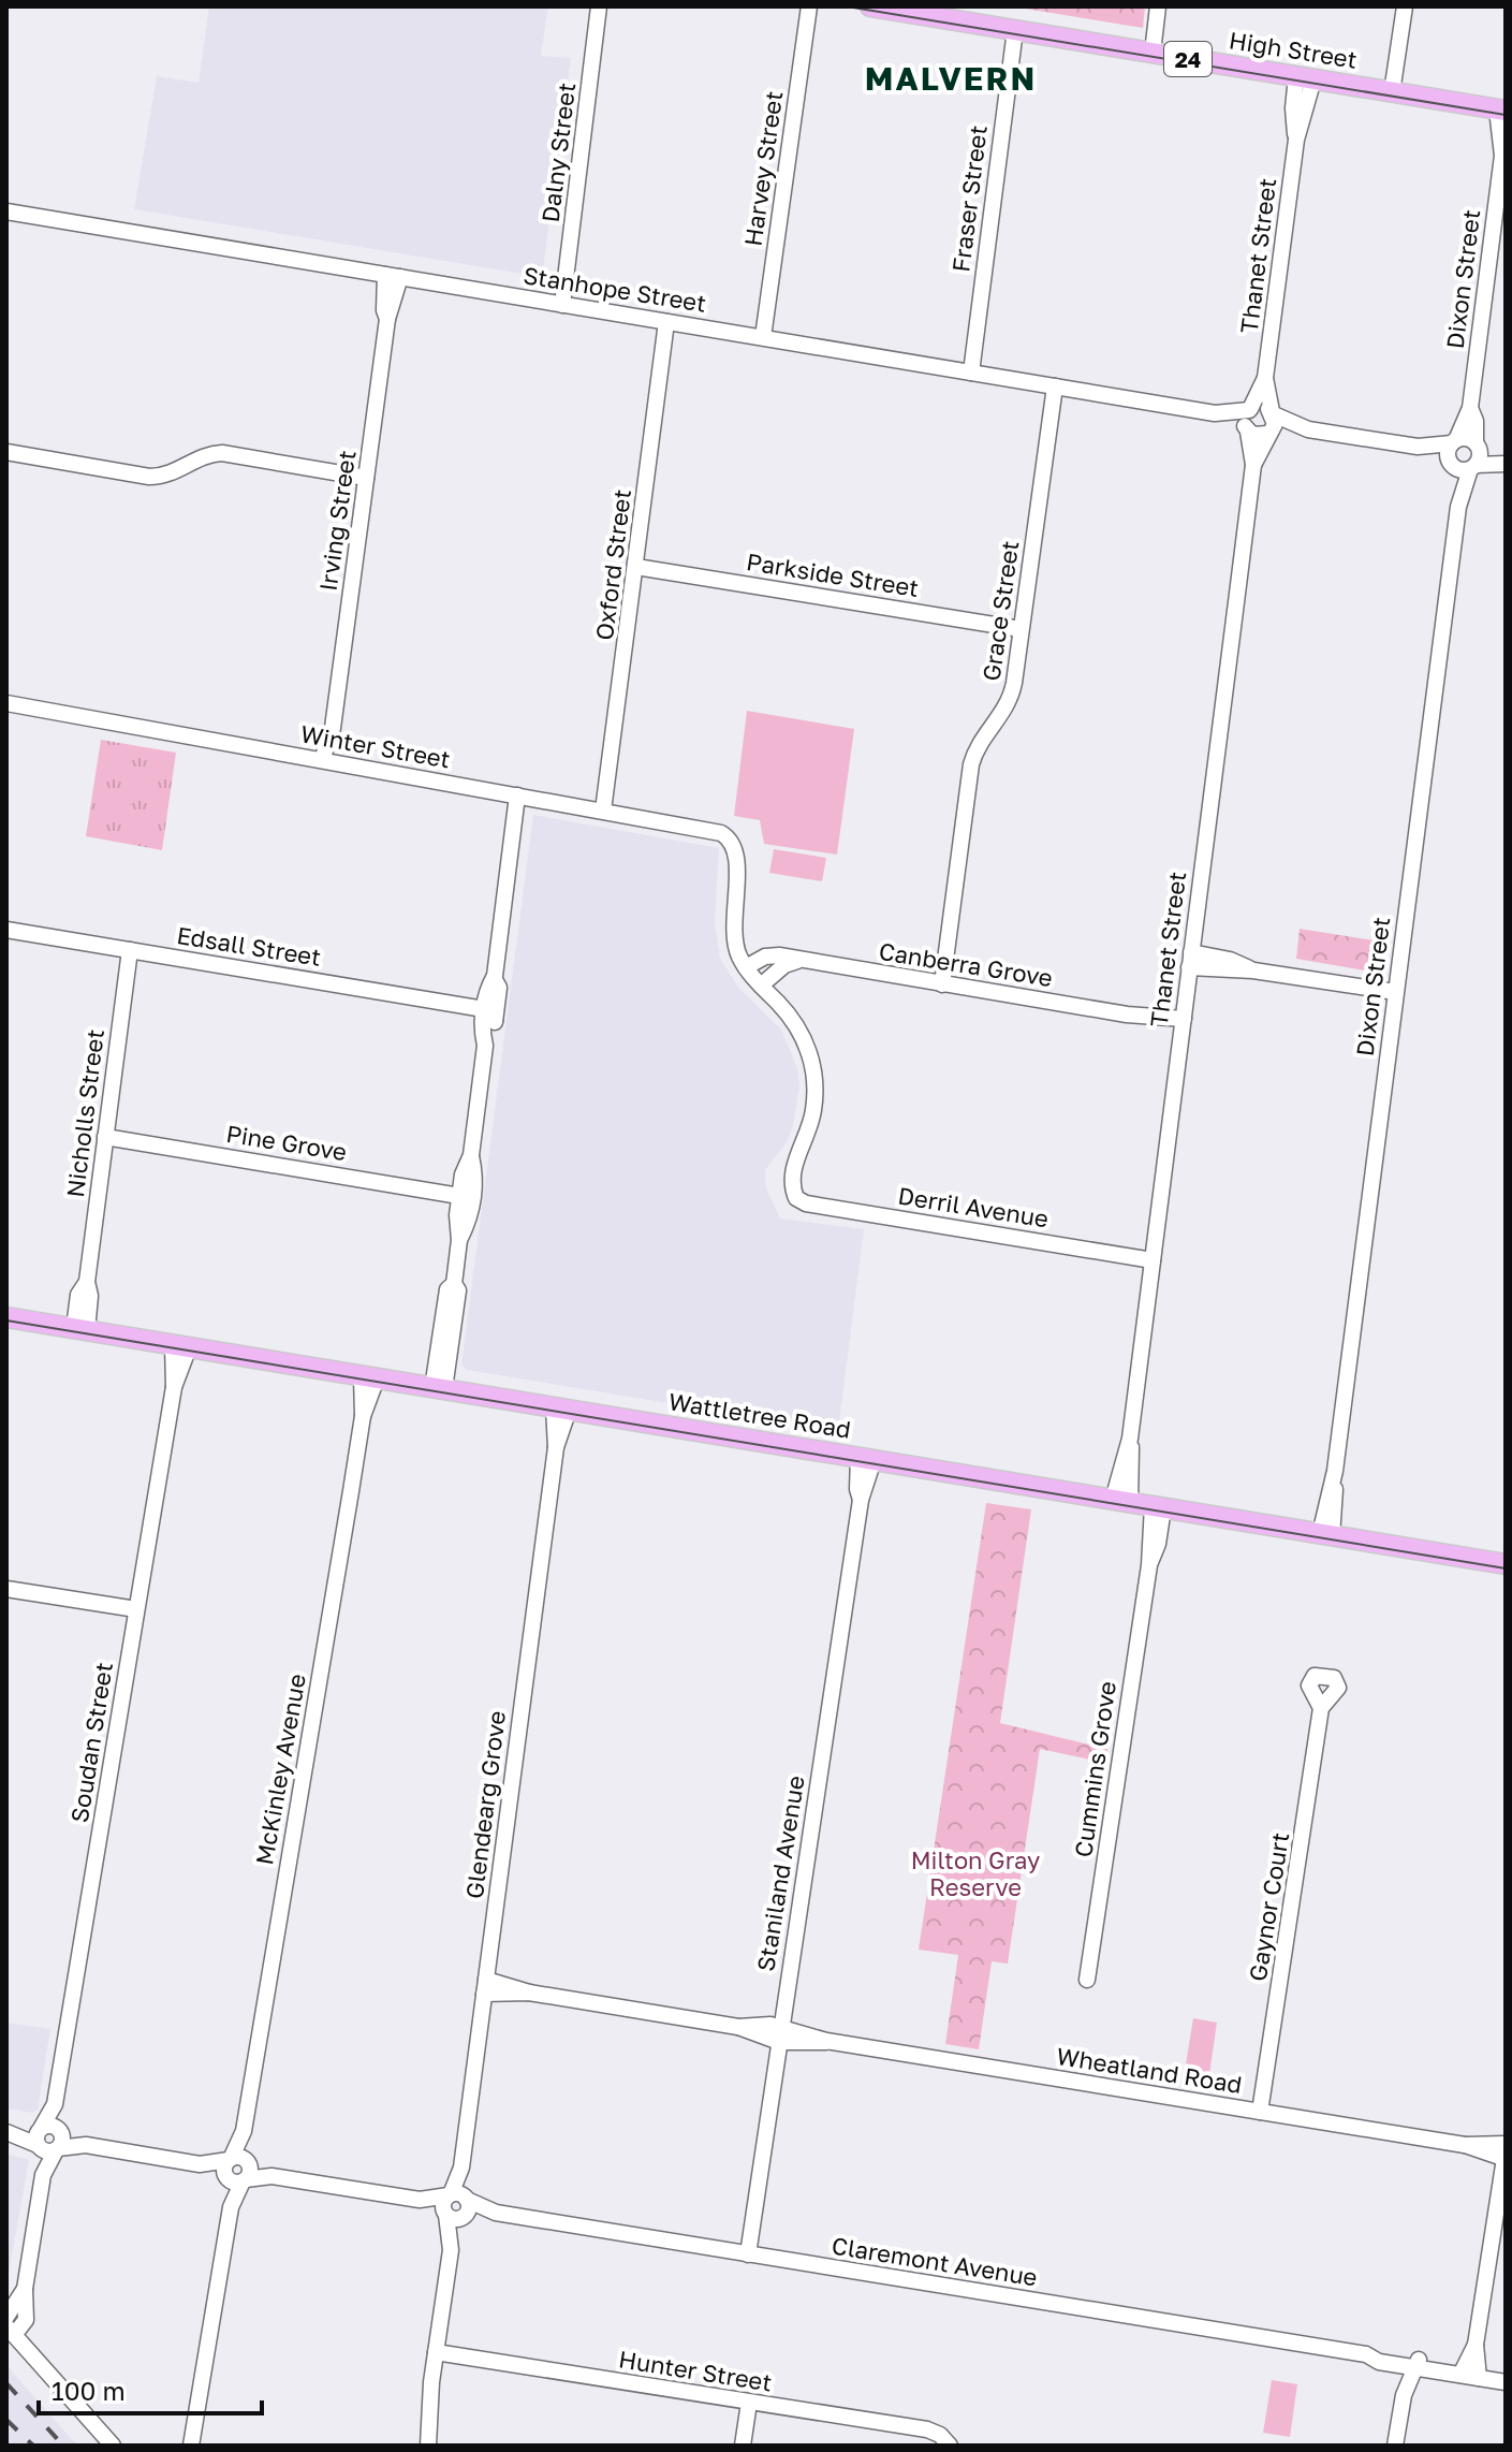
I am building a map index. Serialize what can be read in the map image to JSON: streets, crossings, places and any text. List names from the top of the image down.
{
  "streets": {
    "main road": ["High Street", "24", "Wattletree Road"],
    "street": [
      "Dalny Street",
      "Harvey Street",
      "Fraser Street",
      "Thanet Street",
      "Dixon Street",
      "Stanhope Street",
      "Irving Street",
      "Oxford Street",
      "Parkside Street",
      "Grace Street",
      "Winter Street",
      "Edsall Street",
      "Canberra Grove",
      "Nicholls Street",
      "Pine Grove",
      "Derril Avenue",
      "Soudan Street",
      "McKinley Avenue",
      "Cummins Grove",
      "Glendearg Grove",
      "Staniland Avenue",
      "Gaynor Court",
      "Wheatland Road",
      "Claremont Avenue",
      "Hunter Street"
    ]
  },
  "crossings": [
    ["High Street", "Fraser Street"],
    ["High Street", "Thanet Street"],
    ["High Street", "Dixon Street"],
    ["Dalny Street", "Stanhope Street"],
    ["Harvey Street", "Stanhope Street"],
    ["Fraser Street", "Stanhope Street"],
    ["Thanet Street", "Stanhope Street"],
    ["Thanet Street", "Canberra Grove"],
    ["Thanet Street", "Derril Avenue"],
    ["Thanet Street", "Wattletree Road"],
    ["Dixon Street", "Wattletree Road"],
    ["Stanhope Street", "Irving Street"],
    ["Stanhope Street", "Oxford Street"],
    ["Stanhope Street", "Grace Street"],
    ["Irving Street", "Winter Street"],
    ["Oxford Street", "Parkside Street"],
    ["Oxford Street", "Winter Street"],
    ["Parkside Street", "Grace Street"],
    ["Grace Street", "Canberra Grove"],
    ["Winter Street", "Canberra Grove"],
    ["Edsall Street", "Nicholls Street"],
    ["Nicholls Street", "Pine Grove"],
    ["Nicholls Street", "Wattletree Road"],
    ["Wattletree Road", "Soudan Street"],
    ["Wattletree Road", "McKinley Avenue"],
    ["Wattletree Road", "Cummins Grove"],
    ["Wattletree Road", "Glendearg Grove"],
    ["Wattletree Road", "Staniland Avenue"],
    ["Glendearg Grove", "Wheatland Road"],
    ["Glendearg Grove", "Claremont Avenue"],
    ["Glendearg Grove", "Hunter Street"],
    ["Staniland Avenue", "Wheatland Road"],
    ["Staniland Avenue", "Claremont Avenue"],
    ["Gaynor Court", "Wheatland Road"]
  ],
  "districts": ["MALVERN"],
  "parks": ["Milton Gray Reserve"],
  "scale_bar": "100 m"
}
